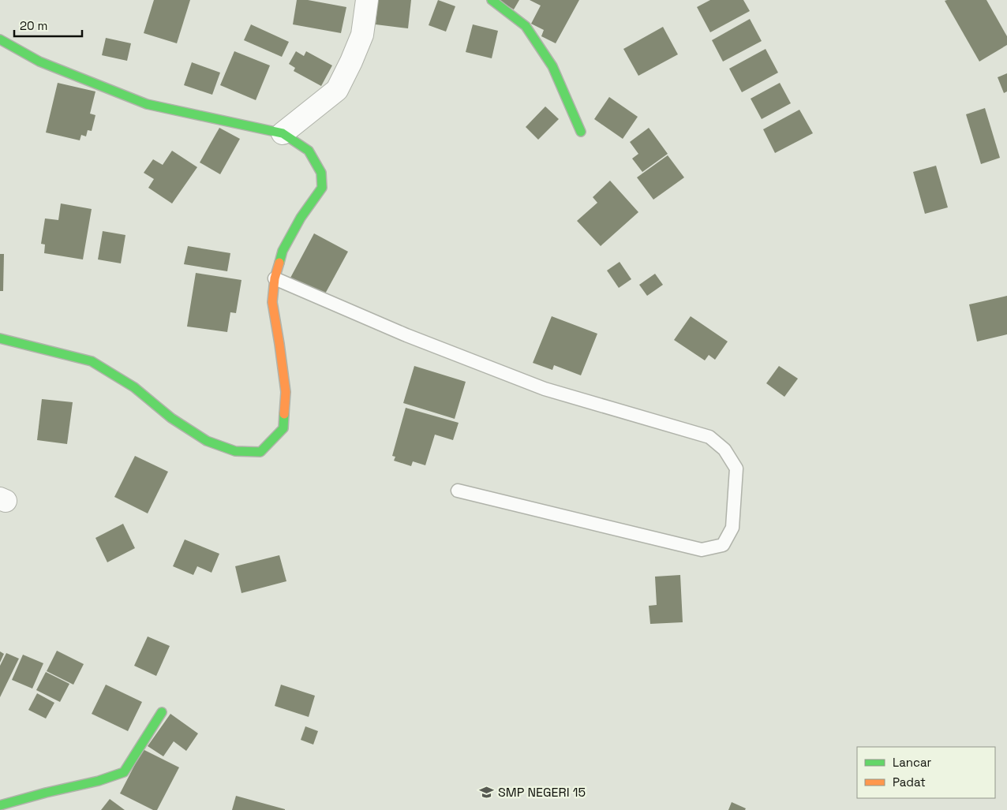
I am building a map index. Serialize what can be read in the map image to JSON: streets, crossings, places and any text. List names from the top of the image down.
{
  "places": {
    "school or university": ["SMP NEGERI 15"]
  },
  "legend": ["Lancar", "Padat"],
  "scale_bar": "20 m"
}
